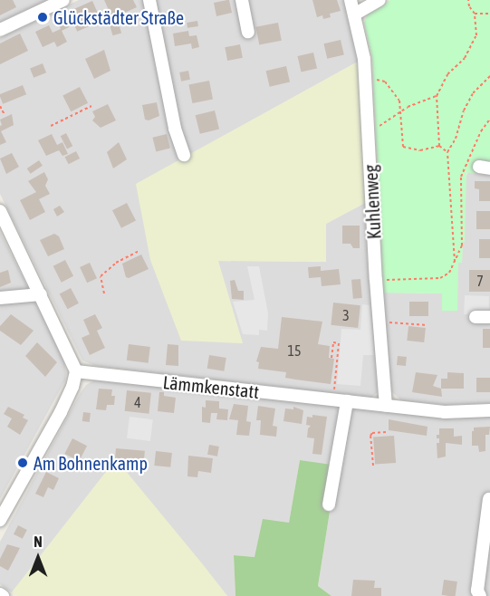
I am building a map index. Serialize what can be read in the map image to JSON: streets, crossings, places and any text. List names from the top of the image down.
{
  "streets": {
    "street": ["Kuhlenweg", "Lämmkenstatt"]
  },
  "crossings": [
    ["Kuhlenweg", "Lämmkenstatt"]
  ],
  "places": ["Glückstädter Straße", "Am Bohnenkamp"],
  "house_numbers": [
    "7",
    "3",
    "15",
    "4"
  ],
  "north": "top"
}
